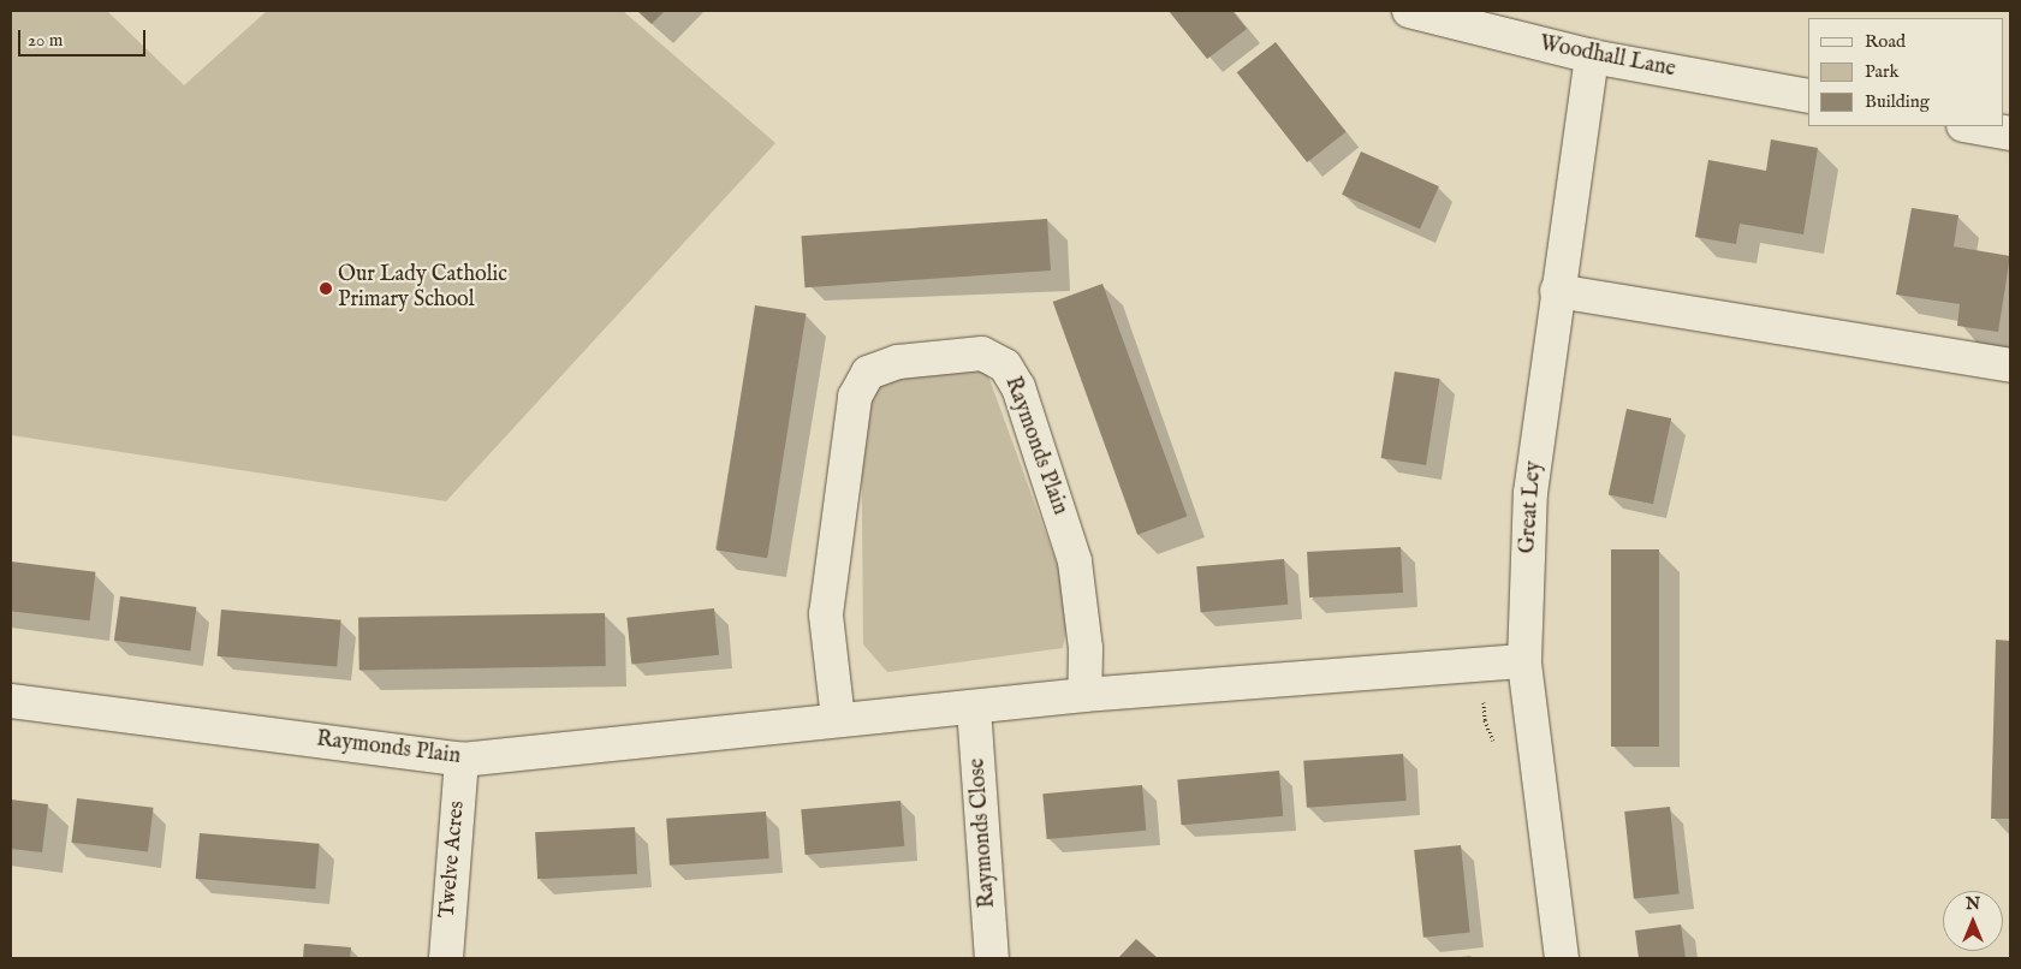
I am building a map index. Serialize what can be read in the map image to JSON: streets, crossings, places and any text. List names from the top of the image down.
{
  "streets": {
    "street": [
      "Woodhall Lane",
      "Raymonds Plain",
      "Great Ley",
      "Raymonds Close",
      "Twelve Acres"
    ]
  },
  "crossings": [
    ["Woodhall Lane", "Great Ley"],
    ["Raymonds Plain", "Great Ley"],
    ["Raymonds Plain", "Raymonds Close"],
    ["Raymonds Plain", "Twelve Acres"]
  ],
  "places": ["Our Lady Catholic Primary School"],
  "legend": ["Road", "Park", "Building"],
  "scale_bar": "20 m",
  "north": "top"
}
